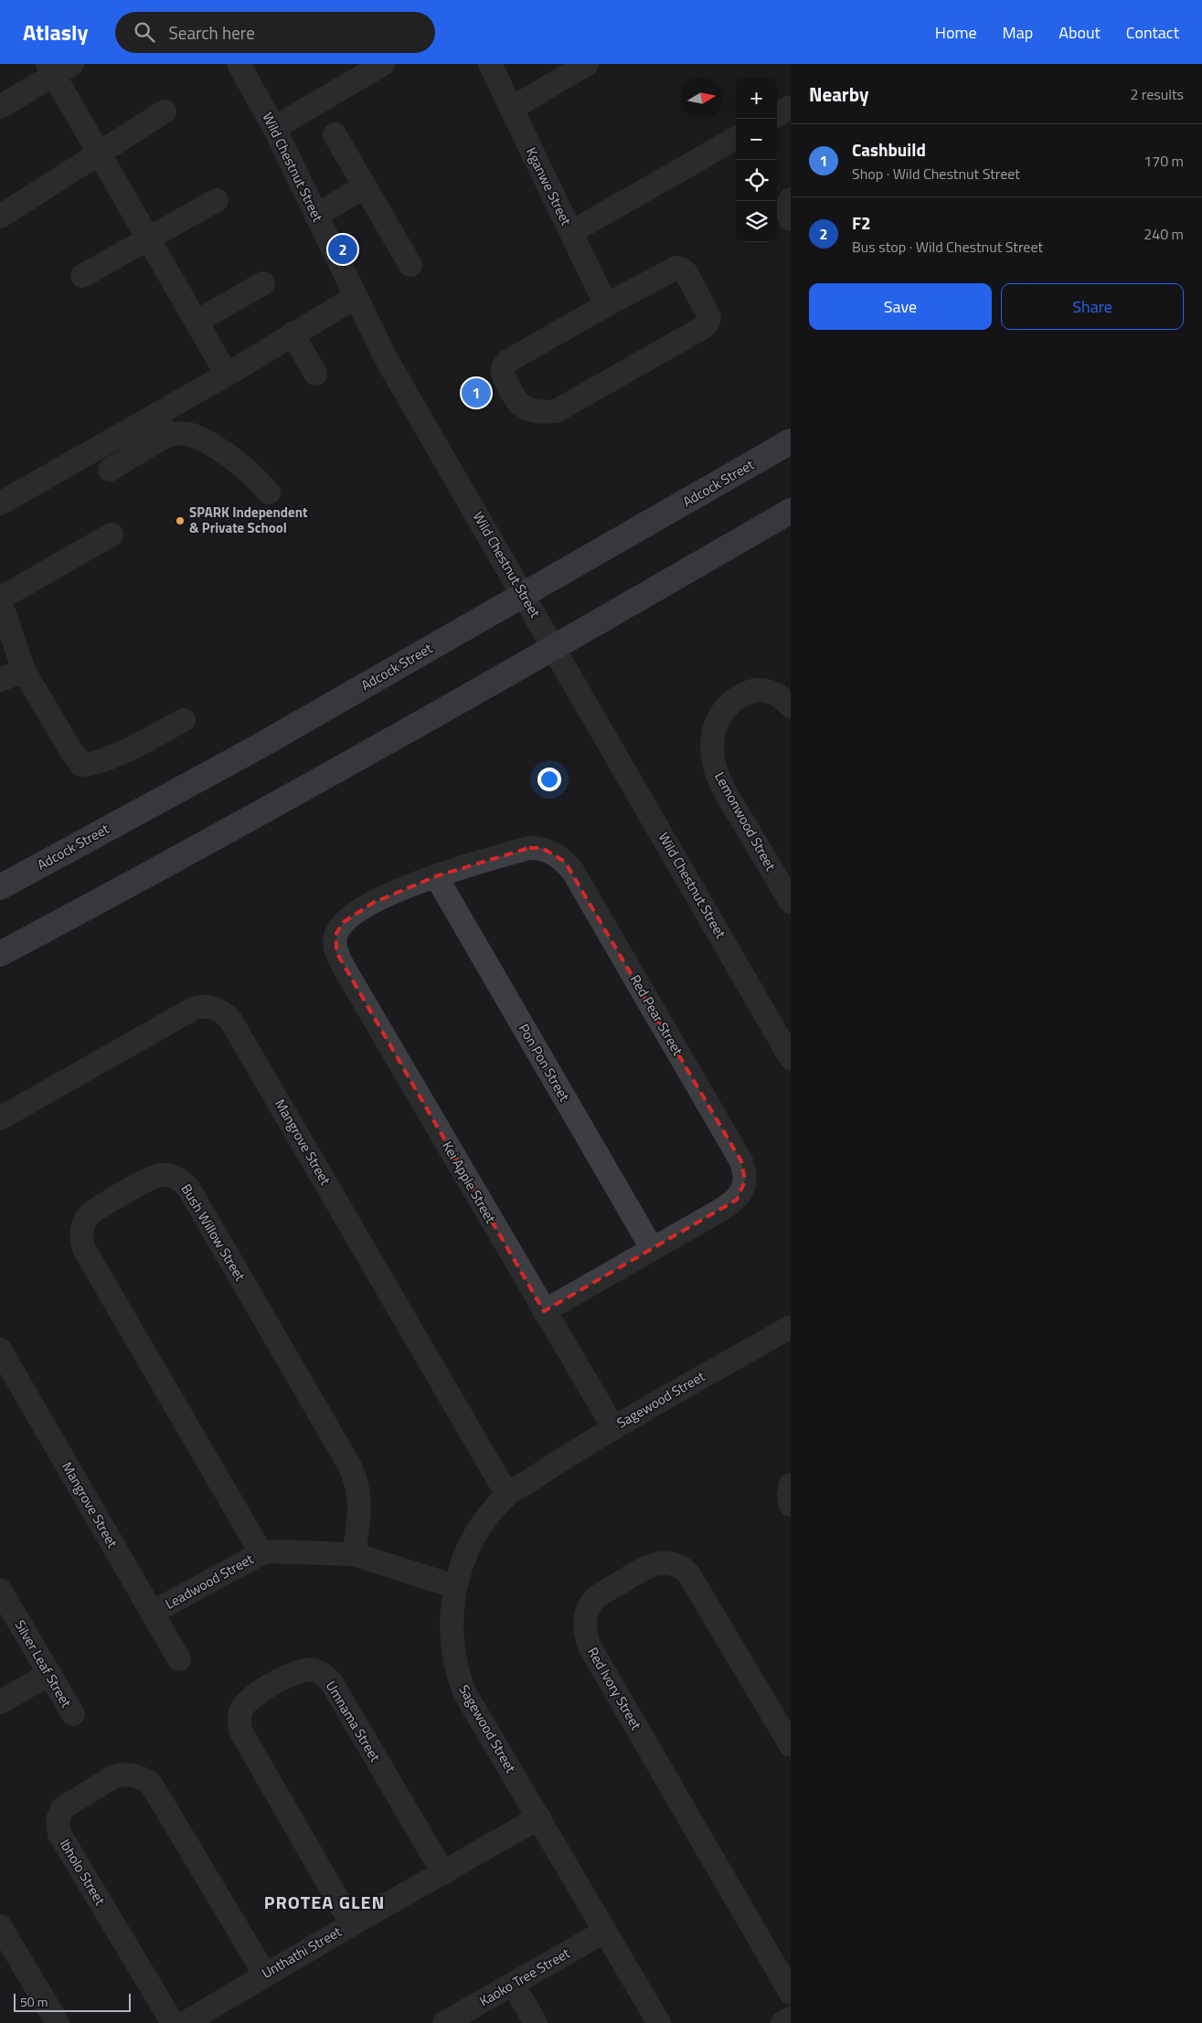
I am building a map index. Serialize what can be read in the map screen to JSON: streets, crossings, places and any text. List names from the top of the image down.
{
  "streets": {
    "main road": ["Adcock Street"],
    "street": [
      "Wild Chestnut Street",
      "Kganwe Street",
      "Lemonwood Street",
      "Red Pear Street",
      "Pon Pon Street",
      "Mangrove Street",
      "Kei Apple Street",
      "Bush Willow Street",
      "Sagewood Street",
      "Leadwood Street",
      "Silver Leaf Street",
      "Red Ivory Street",
      "Umnama Street",
      "Ibholo Street",
      "Unthathi Street",
      "Kaoko Tree Street"
    ]
  },
  "crossings": [
    ["Wild Chestnut Street", "Adcock Street"],
    ["Red Pear Street", "Pon Pon Street"],
    ["Red Pear Street", "Kei Apple Street"],
    ["Mangrove Street", "Sagewood Street"],
    ["Mangrove Street", "Leadwood Street"],
    ["Kei Apple Street", "Sagewood Street"],
    ["Bush Willow Street", "Leadwood Street"],
    ["Sagewood Street", "Leadwood Street"],
    ["Sagewood Street", "Unthathi Street"],
    ["Sagewood Street", "Kaoko Tree Street"],
    ["Umnama Street", "Unthathi Street"],
    ["Ibholo Street", "Unthathi Street"]
  ],
  "districts": ["PROTEA GLEN"],
  "places": ["SPARK Independent & Private School"],
  "scale_bar": "50 m",
  "north": "right",
  "page": {
    "header": "Atlasly",
    "search": "Search here",
    "nav": [
      "Home",
      "Map",
      "About",
      "Contact"
    ],
    "heading": ["Nearby", "2 results"],
    "map_buttons": ["+", "−"],
    "list": [
      {
        "mark": "1",
        "name": "Cashbuild",
        "note": "Shop · Wild Chestnut Street",
        "value": "170 m"
      },
      {
        "mark": "2",
        "name": "F2",
        "note": "Bus stop · Wild Chestnut Street",
        "value": "240 m"
      }
    ],
    "pins": ["2", "1"],
    "buttons": ["Save", "Share"],
    "scale": "50 m"
  }
}
